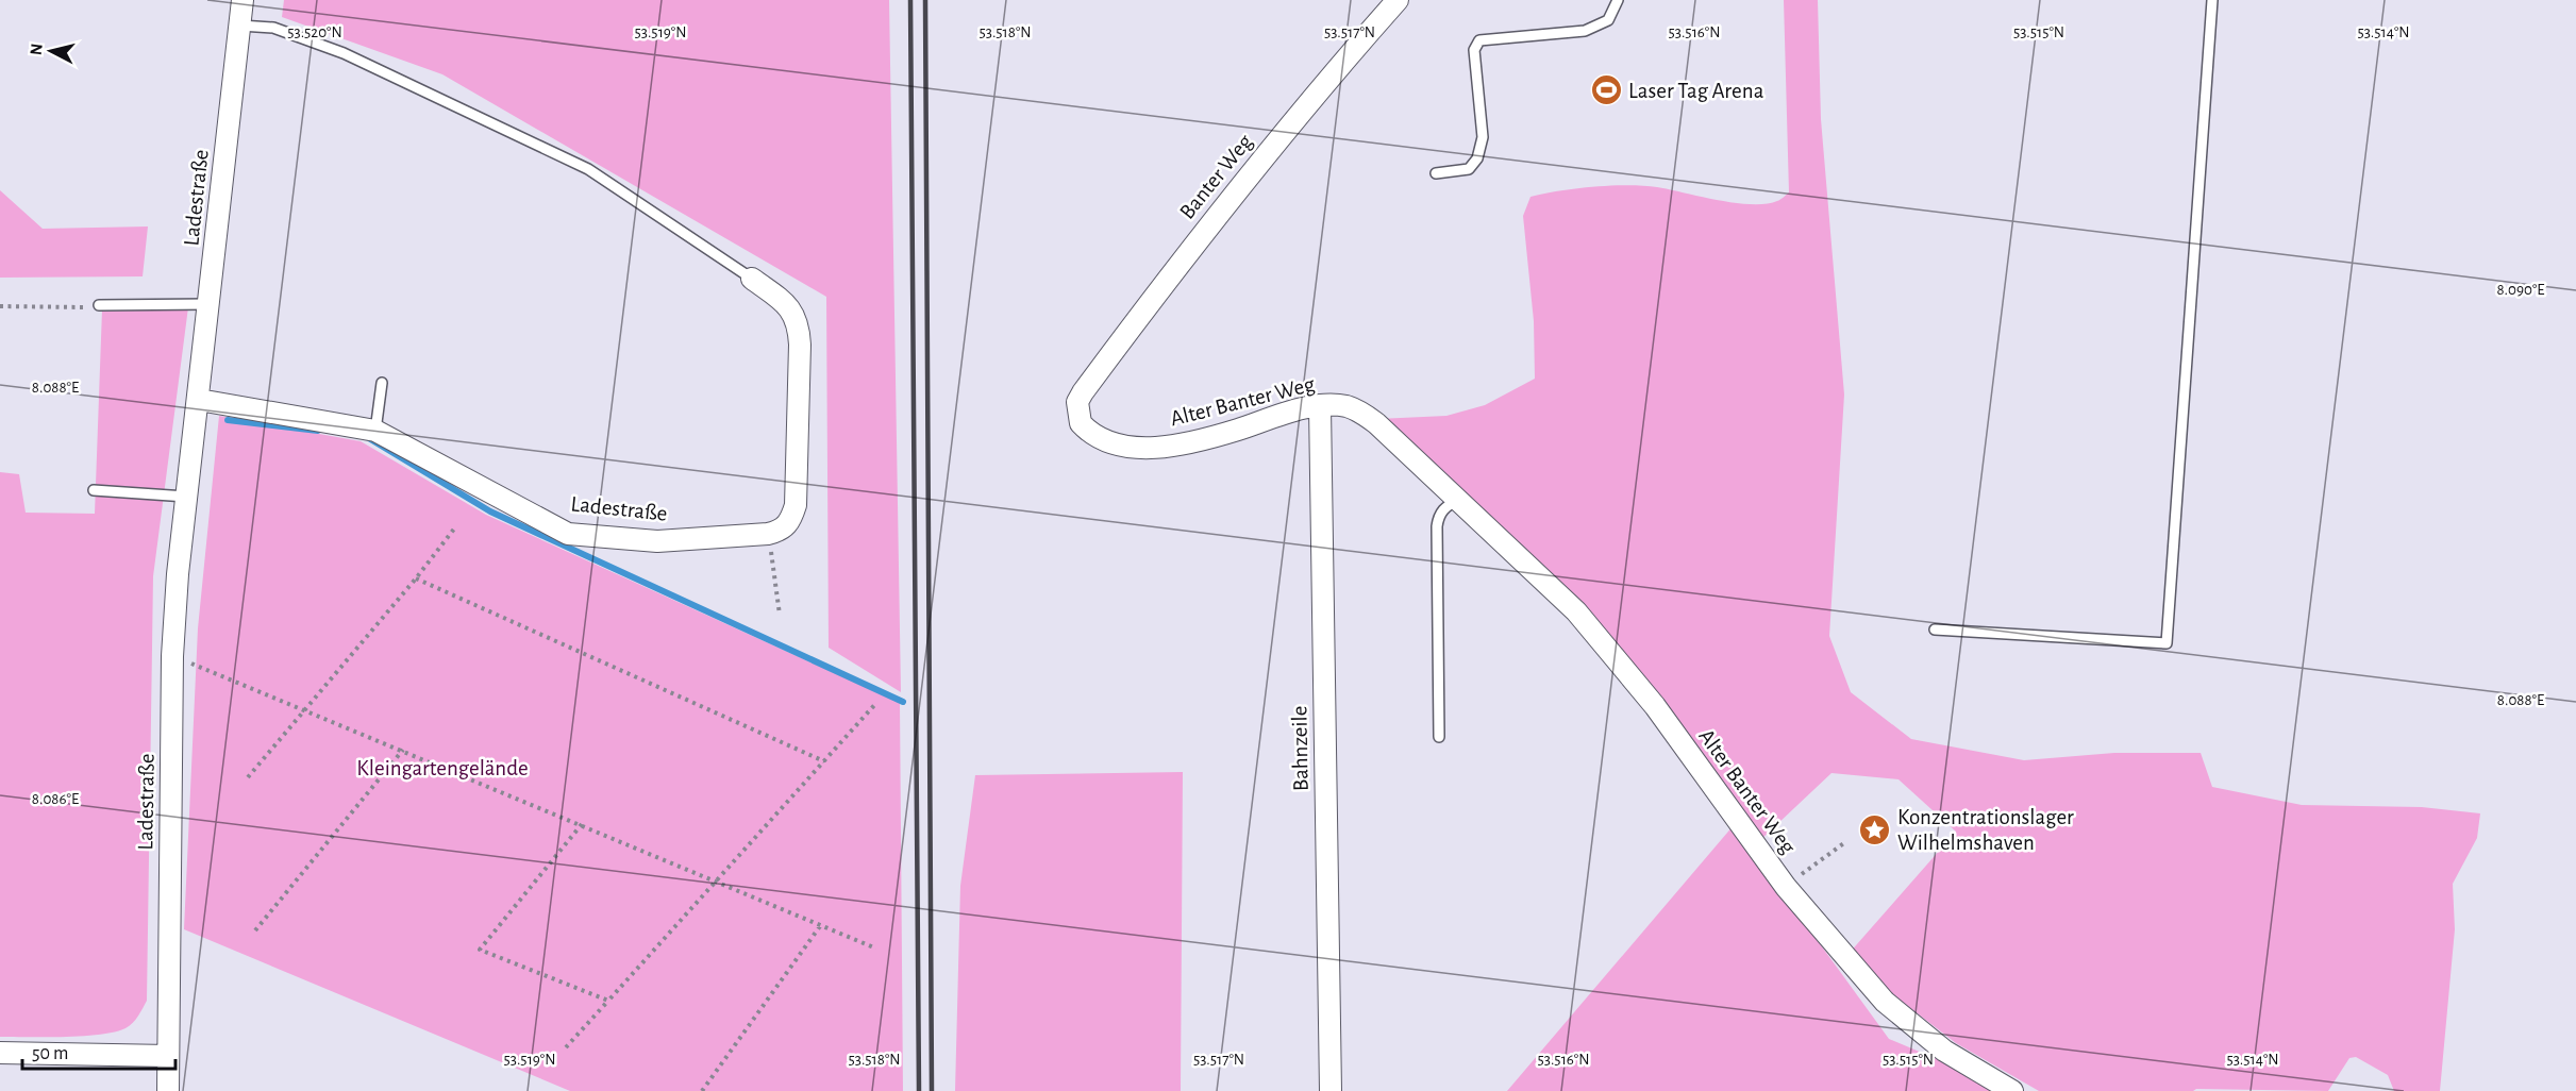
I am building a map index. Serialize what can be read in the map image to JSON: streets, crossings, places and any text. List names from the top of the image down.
{
  "streets": {
    "street": [
      "Banter Weg",
      "Ladestraße",
      "Alter Banter Weg",
      "Bahnzeile"
    ]
  },
  "crossings": [
    ["Banter Weg", "Alter Banter Weg"],
    ["Alter Banter Weg", "Bahnzeile"]
  ],
  "parks": ["Kleingartengelände"],
  "places": {
    "sports": ["Laser Tag Arena"],
    "place": ["Konzentrationslager Wilhelmshaven"]
  },
  "scale_bar": "50 m",
  "north": "left",
  "coordinates": [
    "53.520°N",
    "53.519°N",
    "53.518°N",
    "53.517°N",
    "53.516°N",
    "53.515°N",
    "53.514°N",
    "8.090°E",
    "8.088°E",
    "8.086°E"
  ]
}
